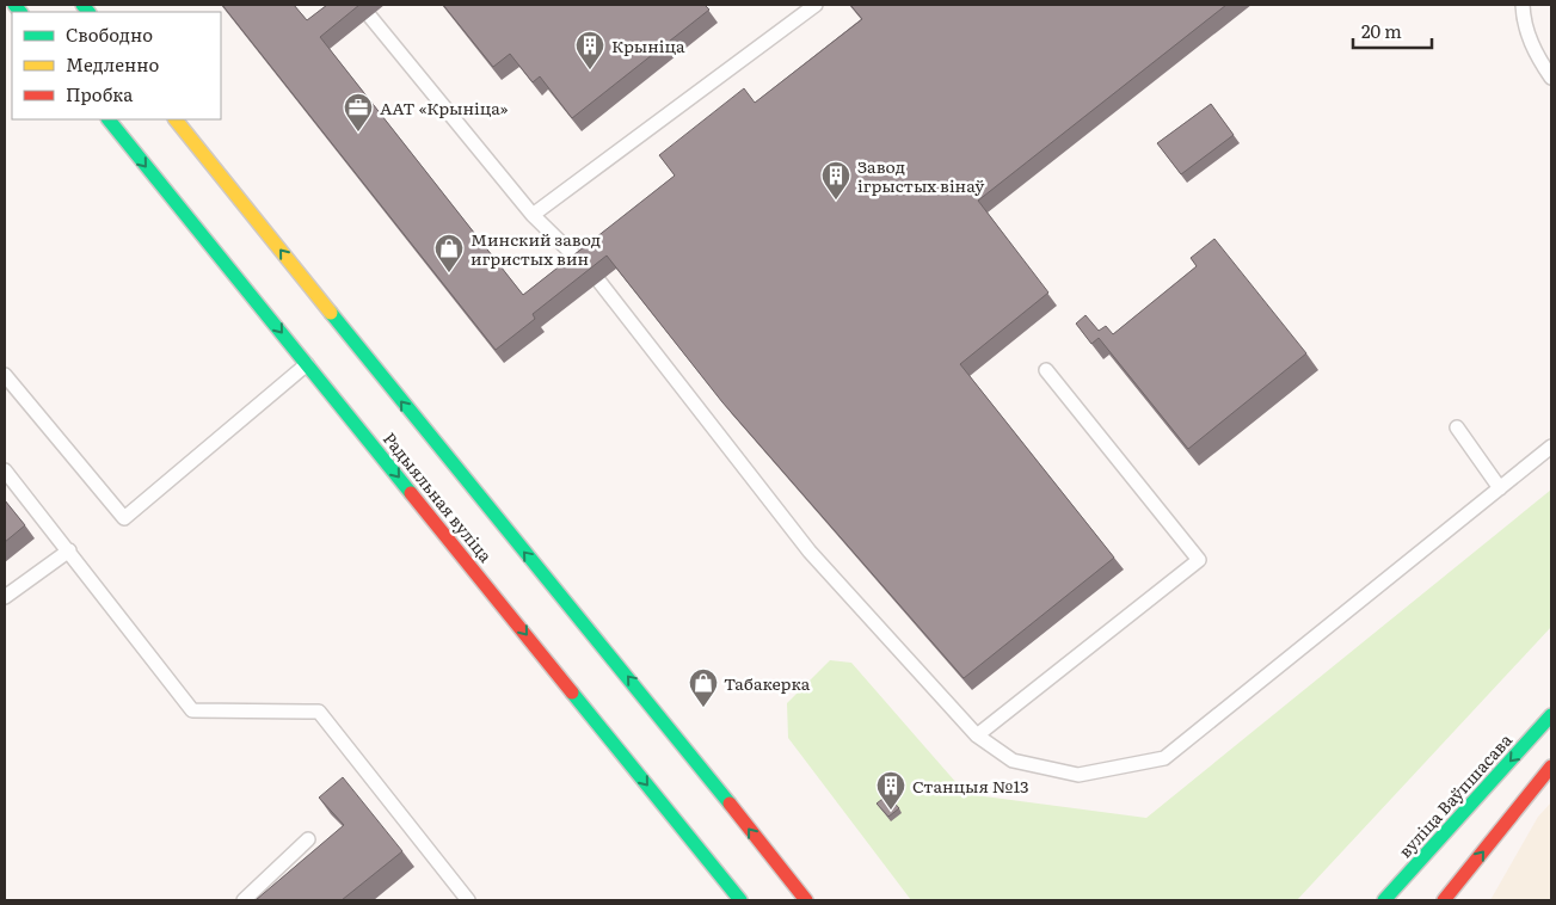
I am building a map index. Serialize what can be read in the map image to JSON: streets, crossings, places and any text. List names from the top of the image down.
{
  "streets": {
    "main road": ["Радыяльная вуліца", "вуліца Ваўпшасава"]
  },
  "places": {
    "building": ["Крыніца", "Завод ігрыстых вінаў", "Станцыя №13"],
    "office": ["ААТ «Крыніца»"],
    "shop": ["Минский завод игристых вин", "Табакерка"]
  },
  "legend": ["Свободно", "Медленно", "Пробка"],
  "scale_bar": "20 m"
}
